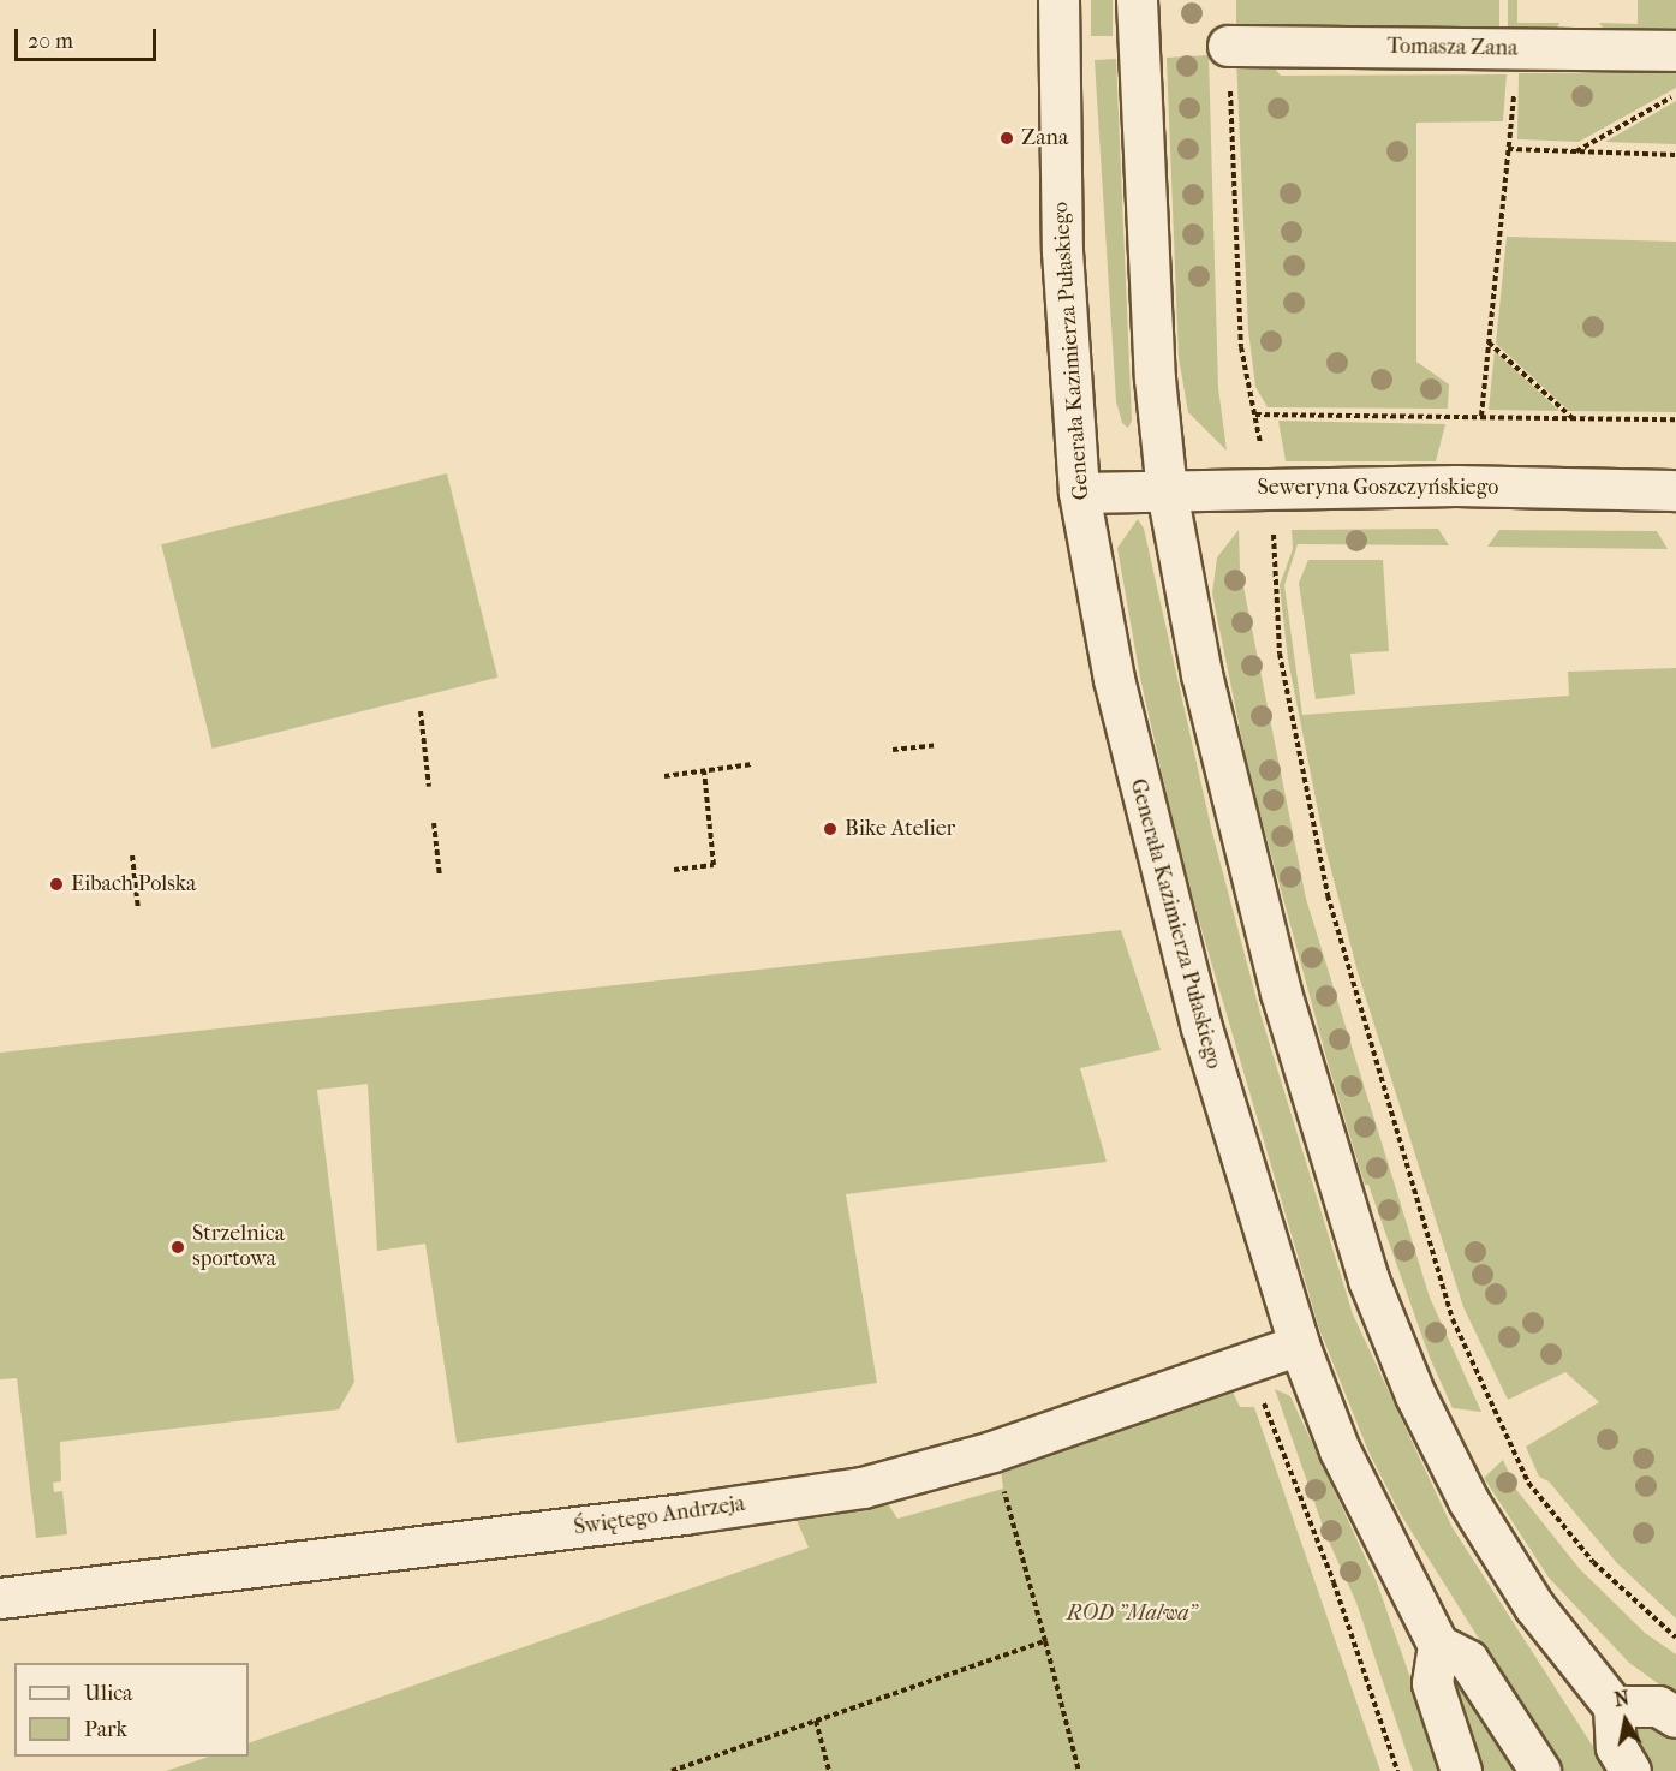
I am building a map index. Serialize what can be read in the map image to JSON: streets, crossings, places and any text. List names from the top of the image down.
{
  "streets": {
    "main road": [
      "Tomasza Zana",
      "Generała Kazimierza Pułaskiego",
      "Seweryna Goszczyńskiego",
      "Świętego Andrzeja"
    ]
  },
  "crossings": [
    ["Generała Kazimierza Pułaskiego", "Seweryna Goszczyńskiego"],
    ["Generała Kazimierza Pułaskiego", "Świętego Andrzeja"]
  ],
  "parks": ["ROD \"Malwa\""],
  "places": [
    "Zana",
    "Bike Atelier",
    "Eibach Polska",
    "Strzelnica sportowa"
  ],
  "legend": ["Ulica", "Park"],
  "scale_bar": "20 m",
  "north": "top"
}
